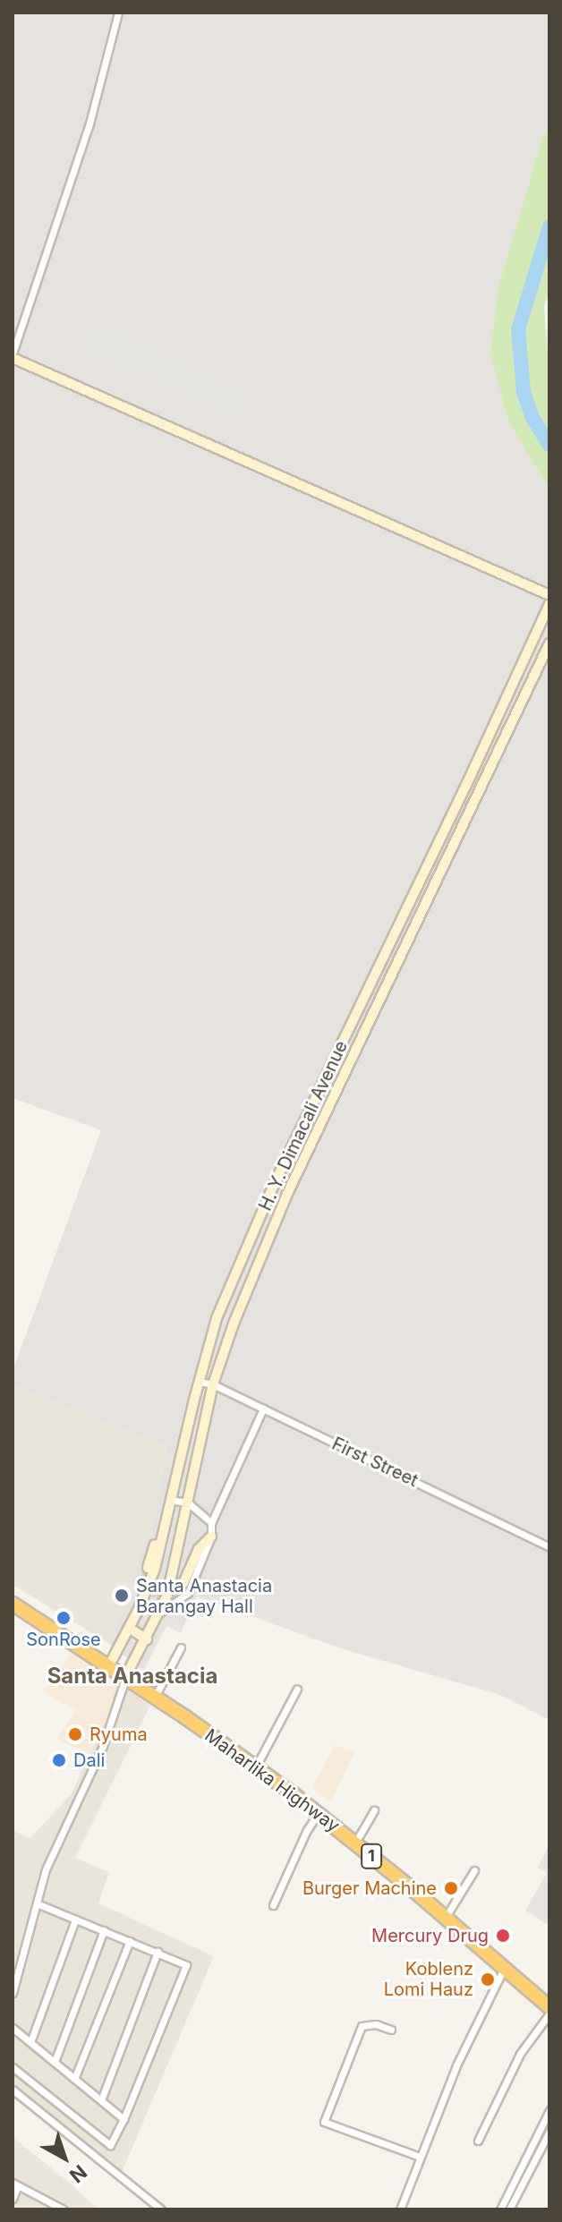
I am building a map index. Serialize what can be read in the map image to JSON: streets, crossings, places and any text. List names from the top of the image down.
{
  "streets": {
    "highway": ["Maharlika Highway", "1"],
    "street": ["H. Y. Dimacali Avenue", "First Street"]
  },
  "crossings": [
    ["H. Y. Dimacali Avenue", "First Street"],
    ["H. Y. Dimacali Avenue", "Maharlika Highway"]
  ],
  "districts": ["Santa Anastacia"],
  "places": [
    "Santa Anastacia Barangay Hall",
    "SonRose",
    "Ryuma",
    "Dali",
    "Burger Machine",
    "Mercury Drug",
    "Koblenz Lomi Hauz"
  ],
  "north": "bottom right"
}
